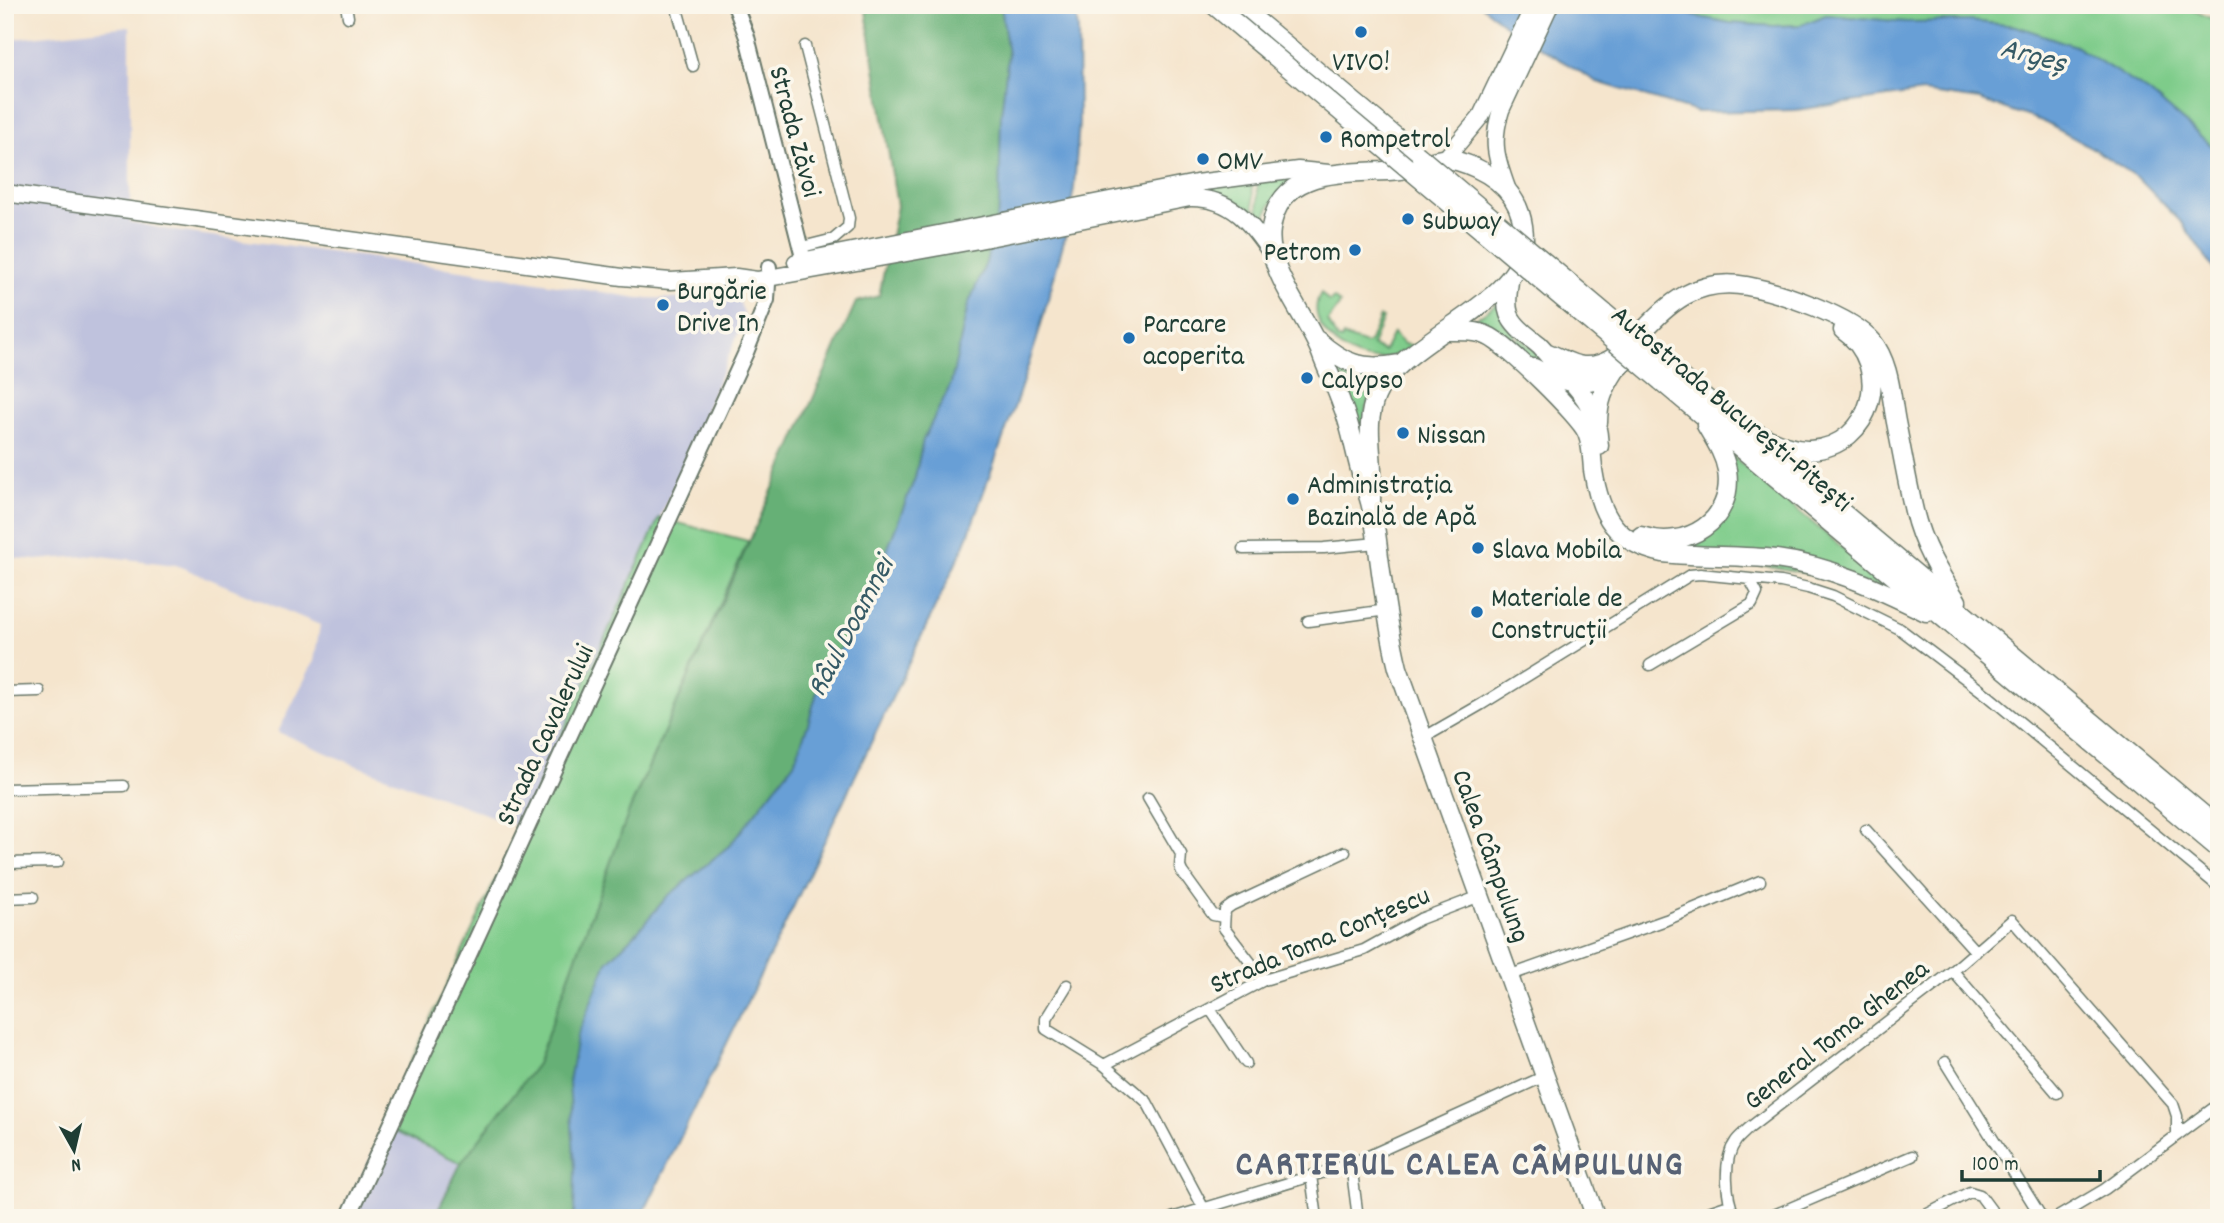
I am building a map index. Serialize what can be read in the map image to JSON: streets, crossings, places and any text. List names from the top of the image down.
{
  "streets": {
    "highway": ["Autostrada București-Pitești", "Calea Câmpulung"],
    "main road": ["Strada Zăvoi", "Strada Cavalerului"],
    "street": ["Strada Toma Conțescu", "General Toma Ghenea"]
  },
  "crossings": [
    ["Calea Câmpulung", "Strada Toma Conțescu"]
  ],
  "districts": ["CARTIERUL CALEA CÂMPULUNG"],
  "water": ["Argeș", "Râul Doamnei"],
  "places": [
    "VIVO!",
    "Rompetrol",
    "OMV",
    "Subway",
    "Petrom",
    "Burgărie Drive In",
    "Parcare acoperita",
    "Calypso",
    "Nissan",
    "Administrația Bazinală de Apă",
    "Slava Mobila",
    "Materiale de Construcții"
  ],
  "scale_bar": "100 m",
  "north": "bottom"
}
